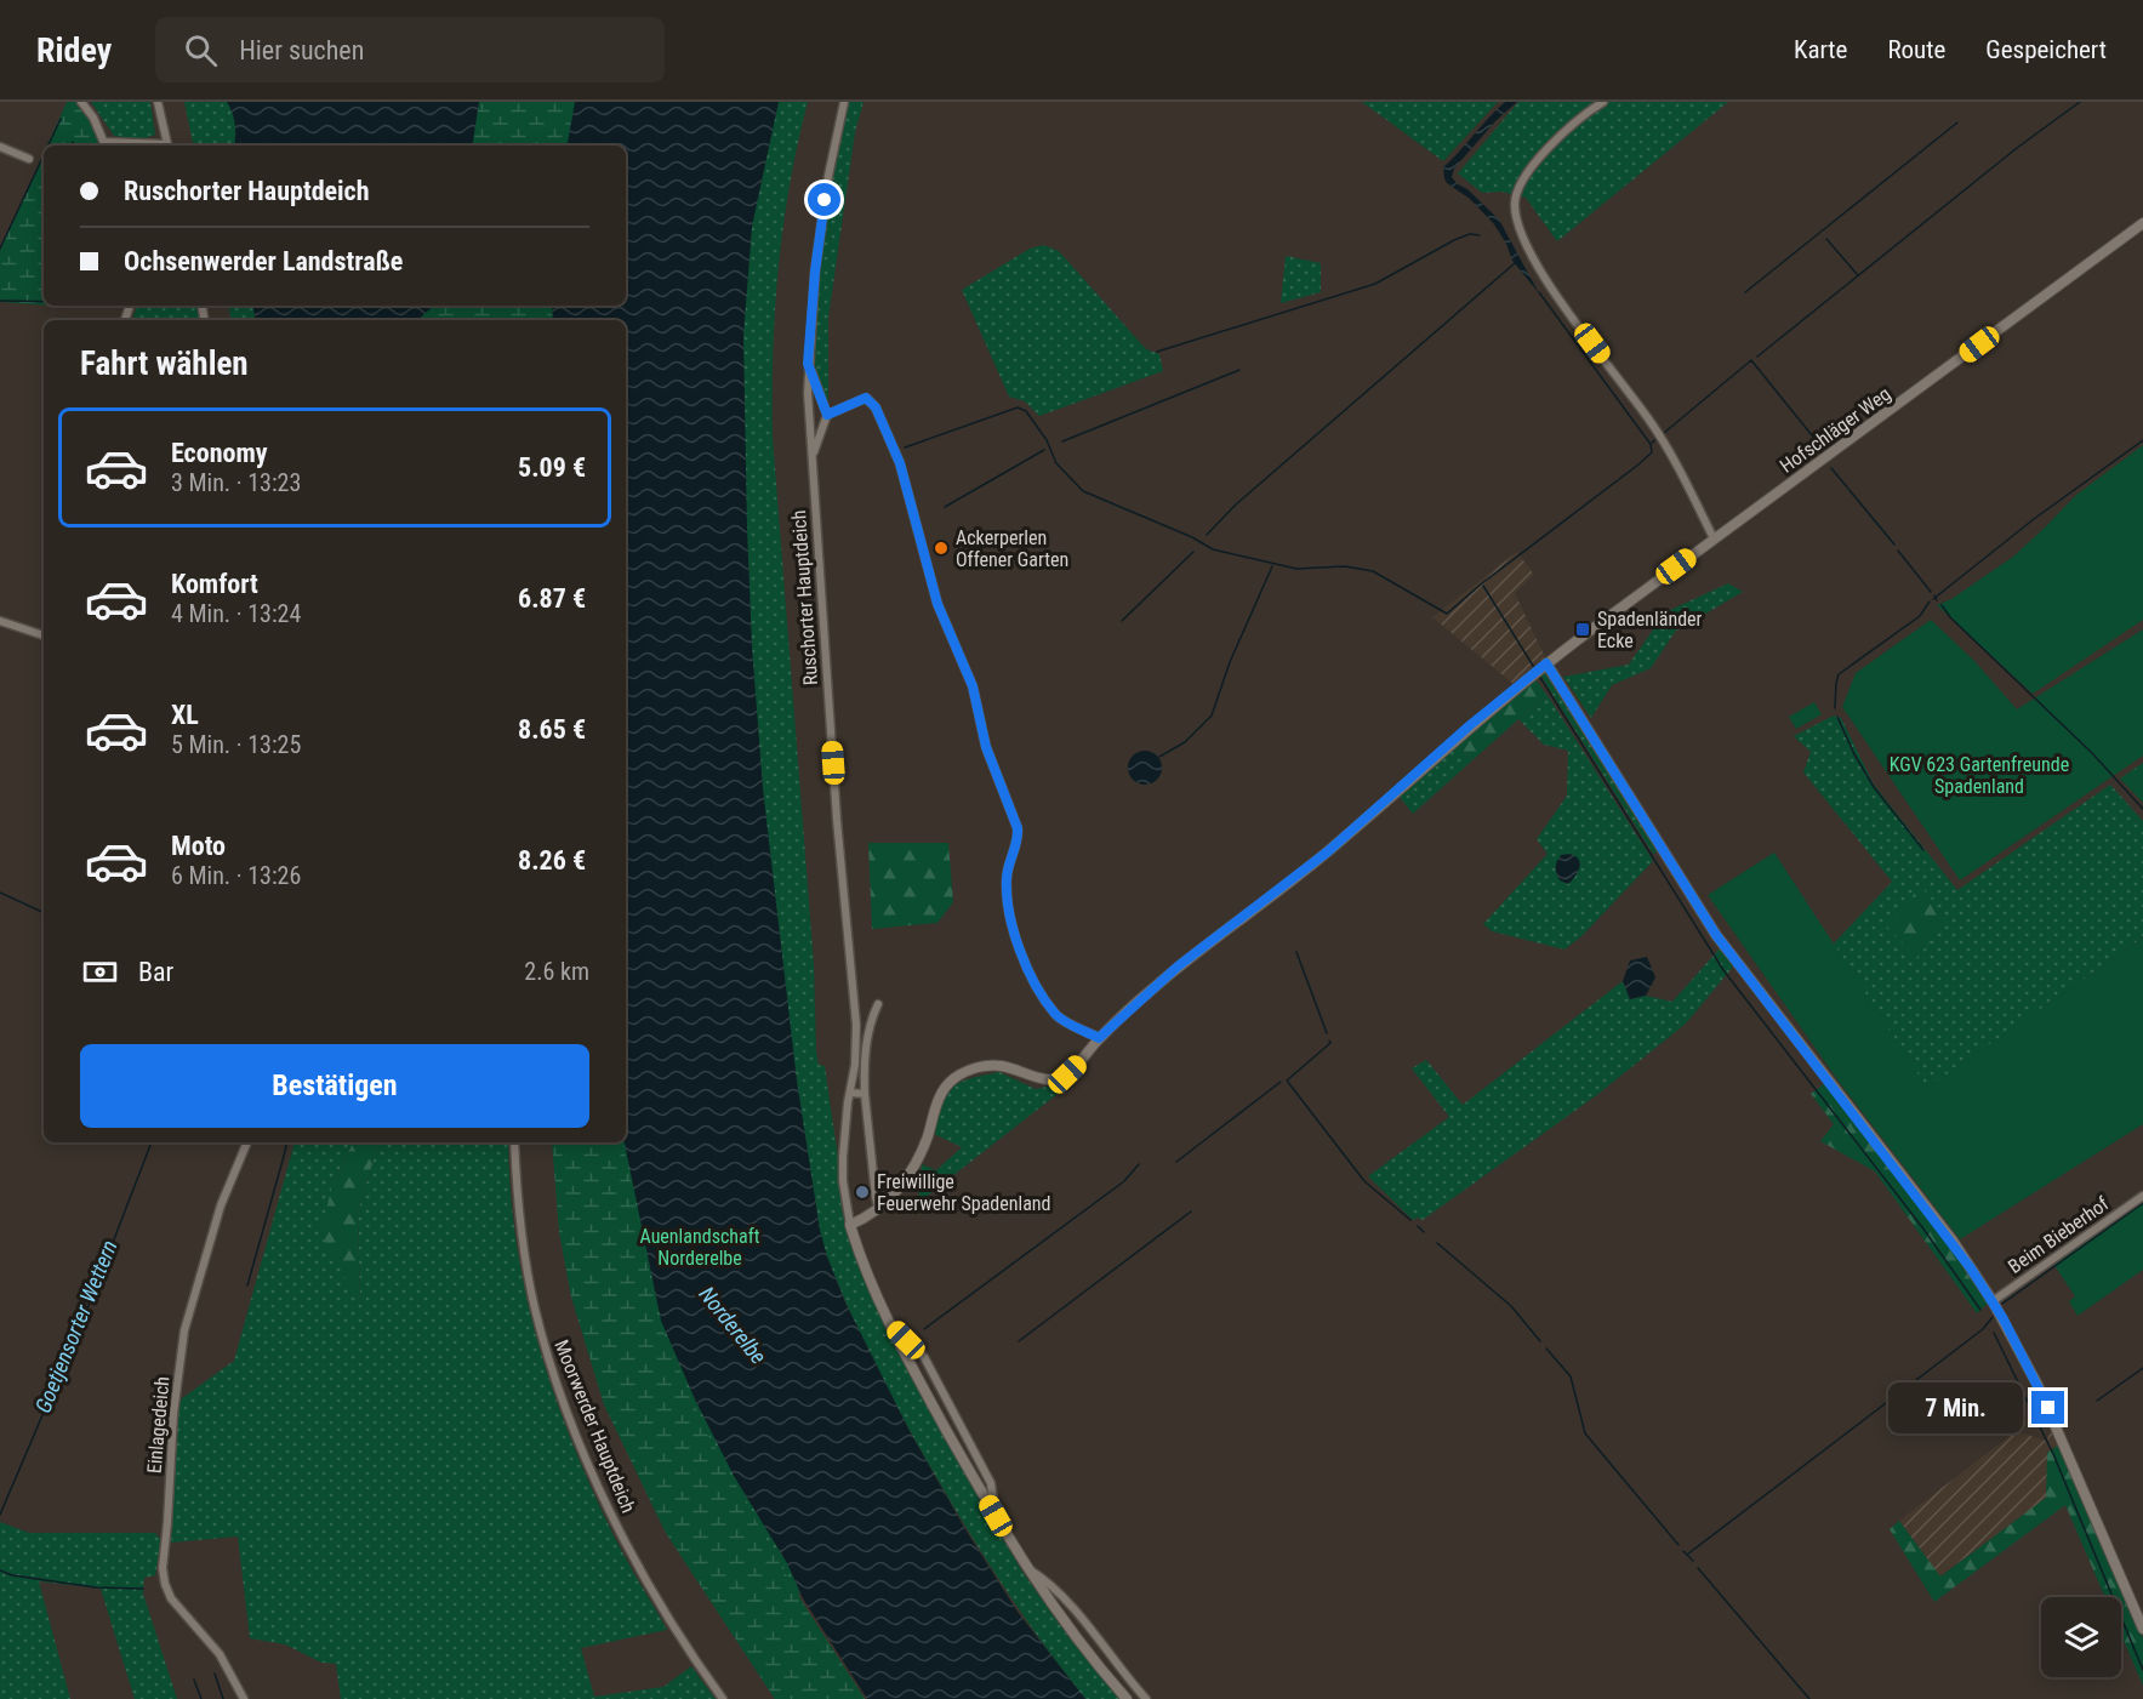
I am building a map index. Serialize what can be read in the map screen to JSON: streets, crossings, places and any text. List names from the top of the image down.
{
  "streets": {
    "street": [
      "Hofschläger Weg",
      "Ruschorter Hauptdeich",
      "Beim Bieberhof",
      "Einlagedeich",
      "Moorwerder Hauptdeich"
    ]
  },
  "water": ["Norderelbe", "Goetjensorter Wettern"],
  "parks": ["KGV 623 Gartenfreunde Spadenland", "Auenlandschaft Norderelbe"],
  "places": {
    "other": ["Ackerperlen Offener Garten", "Freiwillige Feuerwehr Spadenland"],
    "transit": ["Spadenländer Ecke"]
  },
  "page": {
    "header": "Ridey",
    "search": "Hier suchen",
    "nav": ["Karte", "Route", "Gespeichert"],
    "banner": ["Ruschorter Hauptdeich", "Ochsenwerder Landstraße"],
    "heading": "Fahrt wählen",
    "list": [
      {
        "name": "Economy",
        "note": "3 Min. · 13:23",
        "value": "5.09 €"
      },
      {
        "name": "Komfort",
        "note": "4 Min. · 13:24",
        "value": "6.87 €"
      },
      {
        "name": "XL",
        "note": "5 Min. · 13:25",
        "value": "8.65 €"
      },
      {
        "name": "Moto",
        "note": "6 Min. · 13:26",
        "value": "8.26 €"
      }
    ],
    "pay": ["Bar", "2.6 km"],
    "buttons": "Bestätigen",
    "bubble": "7 Min."
  }
}
